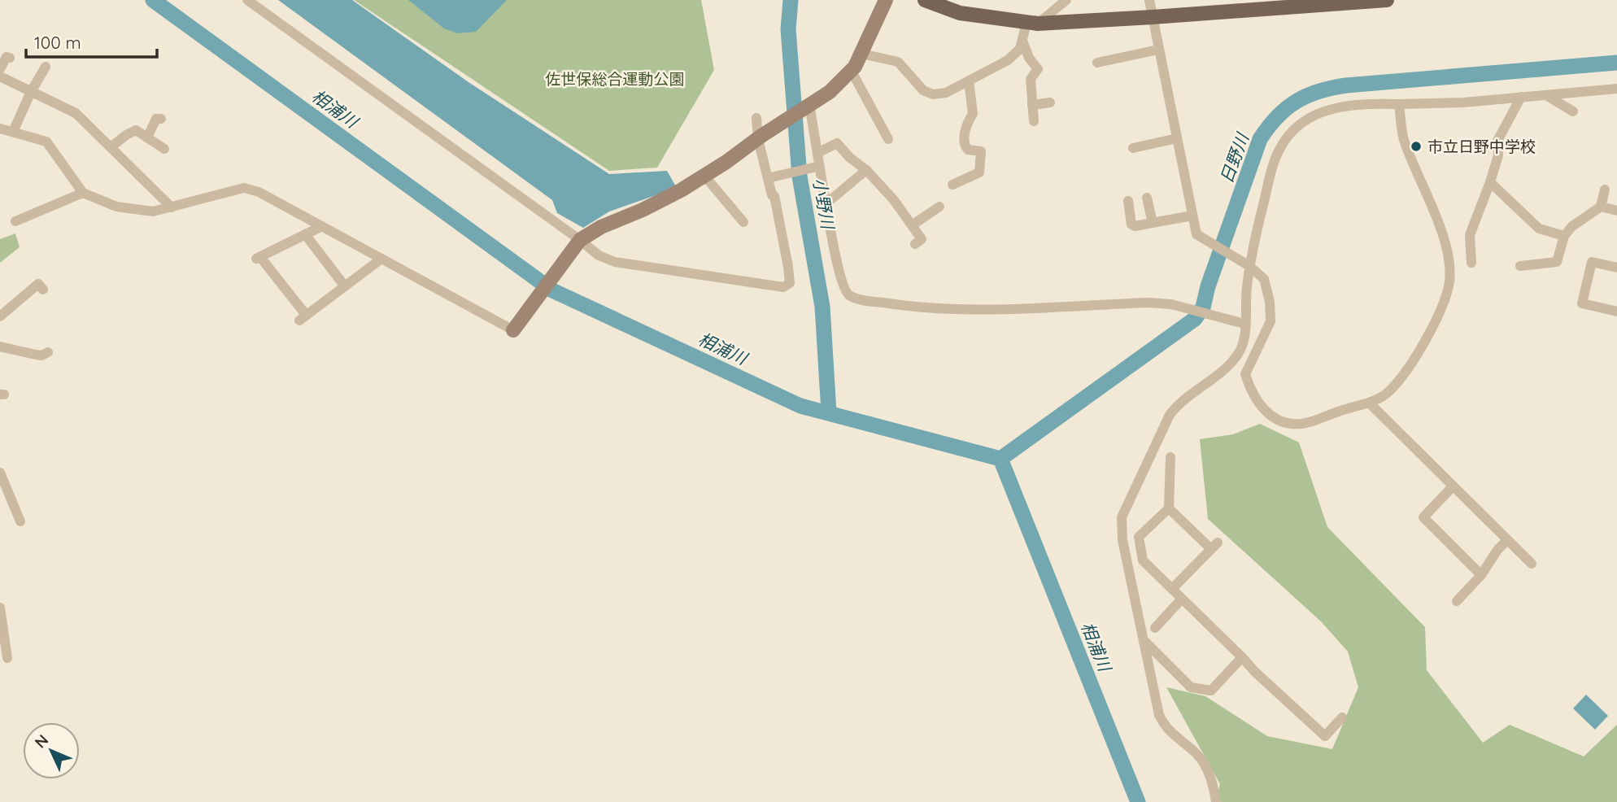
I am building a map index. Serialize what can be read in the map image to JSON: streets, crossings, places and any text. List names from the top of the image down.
{
  "water": ["相浦川", "日野川", "小野川"],
  "parks": ["佐世保総合運動公園"],
  "places": ["市立日野中学校"],
  "scale_bar": "100 m",
  "north": "top left"
}
